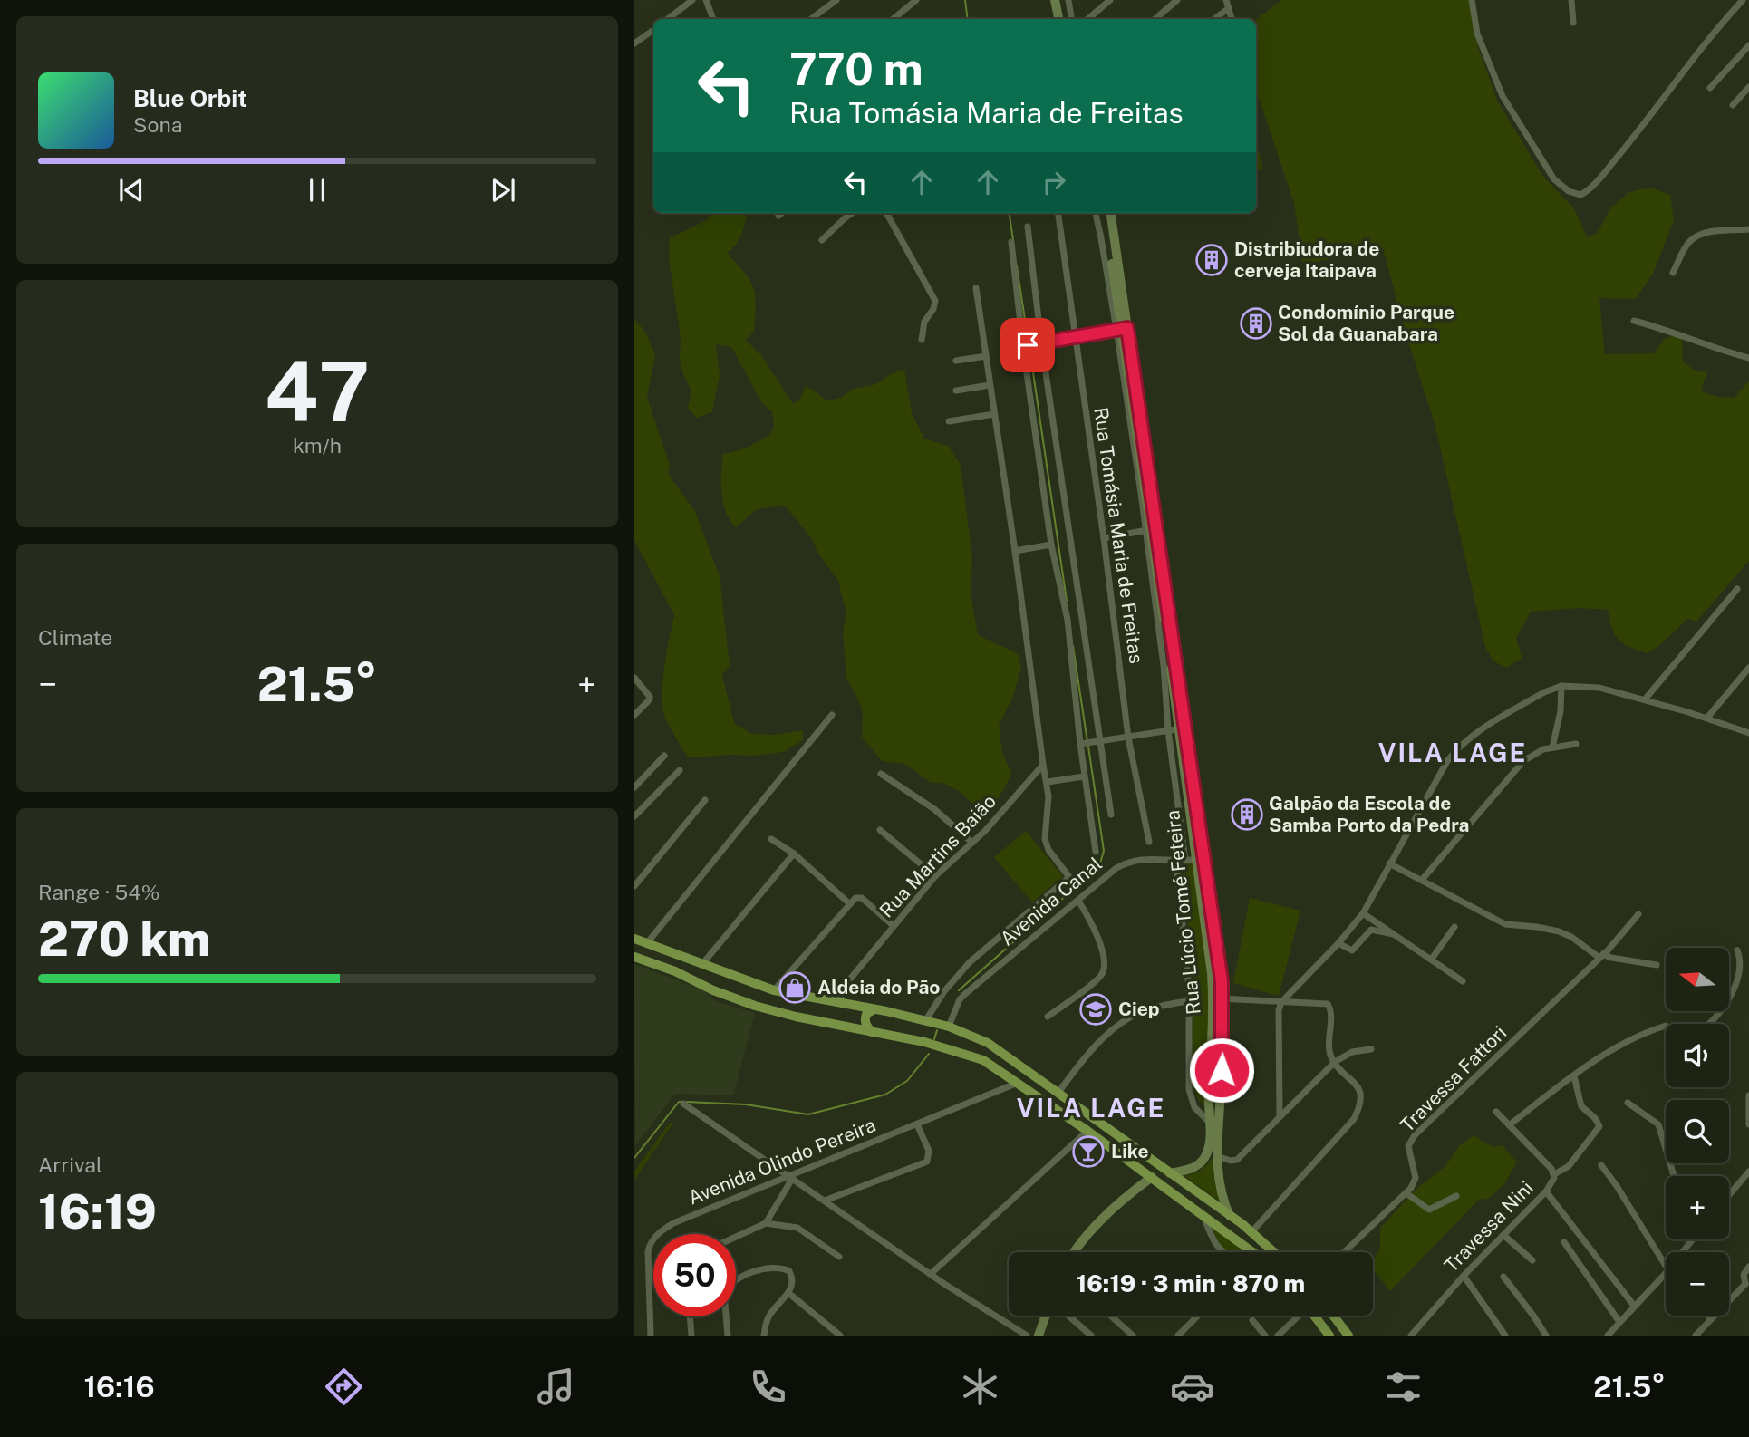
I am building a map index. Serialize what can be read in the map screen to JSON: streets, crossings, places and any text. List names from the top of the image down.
{
  "streets": {
    "main road": ["Rua Lúcio Tomé Feteira"],
    "street": [
      "Rua Tomásia Maria de Freitas",
      "Rua Martins Baião",
      "Avenida Canal",
      "Travessa Fattori",
      "Avenida Olindo Pereira",
      "Travessa Nini"
    ]
  },
  "crossings": [
    ["Avenida Canal", "Rua Lúcio Tomé Feteira"]
  ],
  "districts": ["VILA LAGE", "VILA LAGE"],
  "places": {
    "building": ["Distribiudora de cerveja Itaipava", "Condomínio Parque Sol da Guanabara", "Galpão da Escola de Samba Porto da Pedra"],
    "shop": ["Aldeia do Pão"],
    "school or university": ["Ciep"],
    "bar": ["Like"]
  },
  "north": "left",
  "page": {
    "turn": ["770 m", "Rua Tomásia Maria de Freitas"],
    "song": ["Blue Orbit", "Sona"],
    "tile": [
      ["47", "km/h"],
      "Climate",
      ["Range · 54%", "270 km"],
      ["Arrival", "16:19"]
    ],
    "heat": ["−", "21.5°", "+"],
    "map_buttons": ["+", "−"],
    "limit": "50",
    "trip": "16:19 · 3 min · 870 m",
    "tabs": ["16:16", "21.5°"]
  }
}
